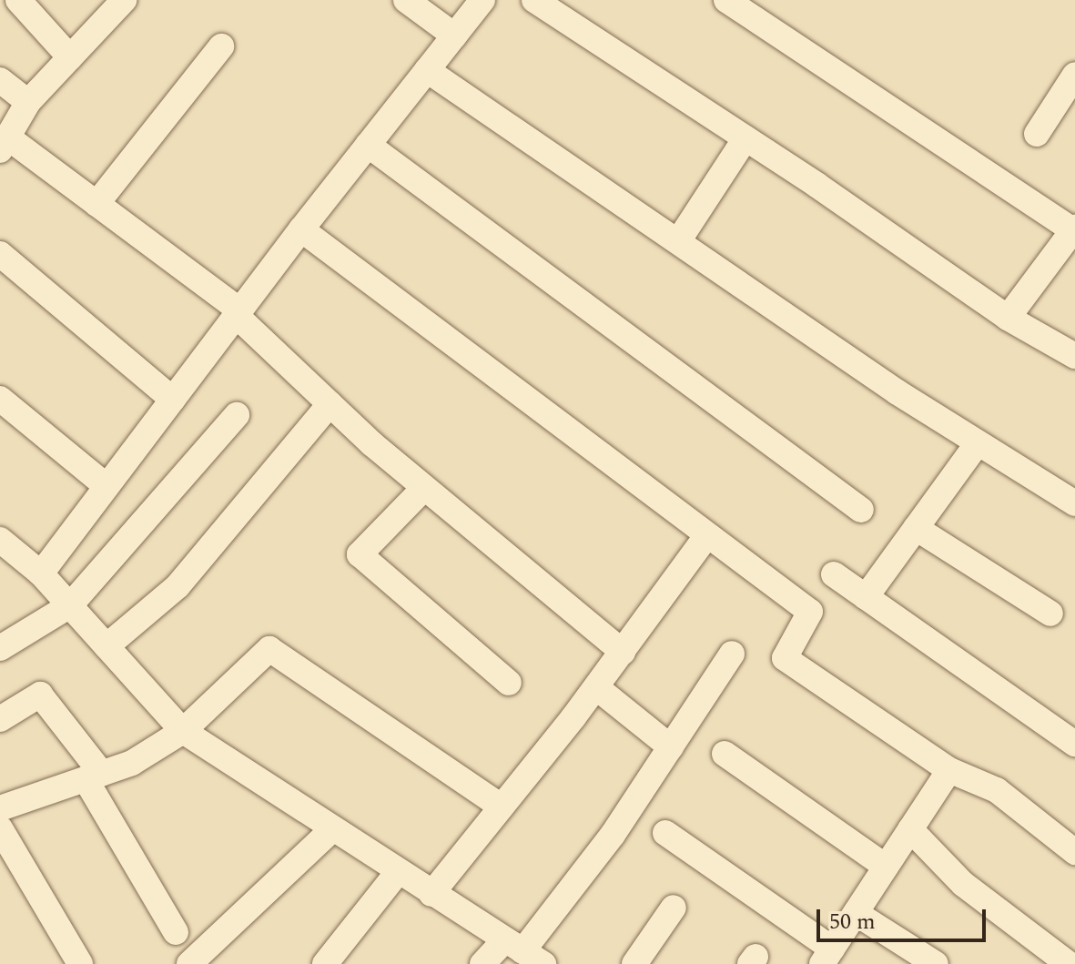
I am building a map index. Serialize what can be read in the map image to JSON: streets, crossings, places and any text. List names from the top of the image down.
{
  "scale_bar": "50 m"
}
